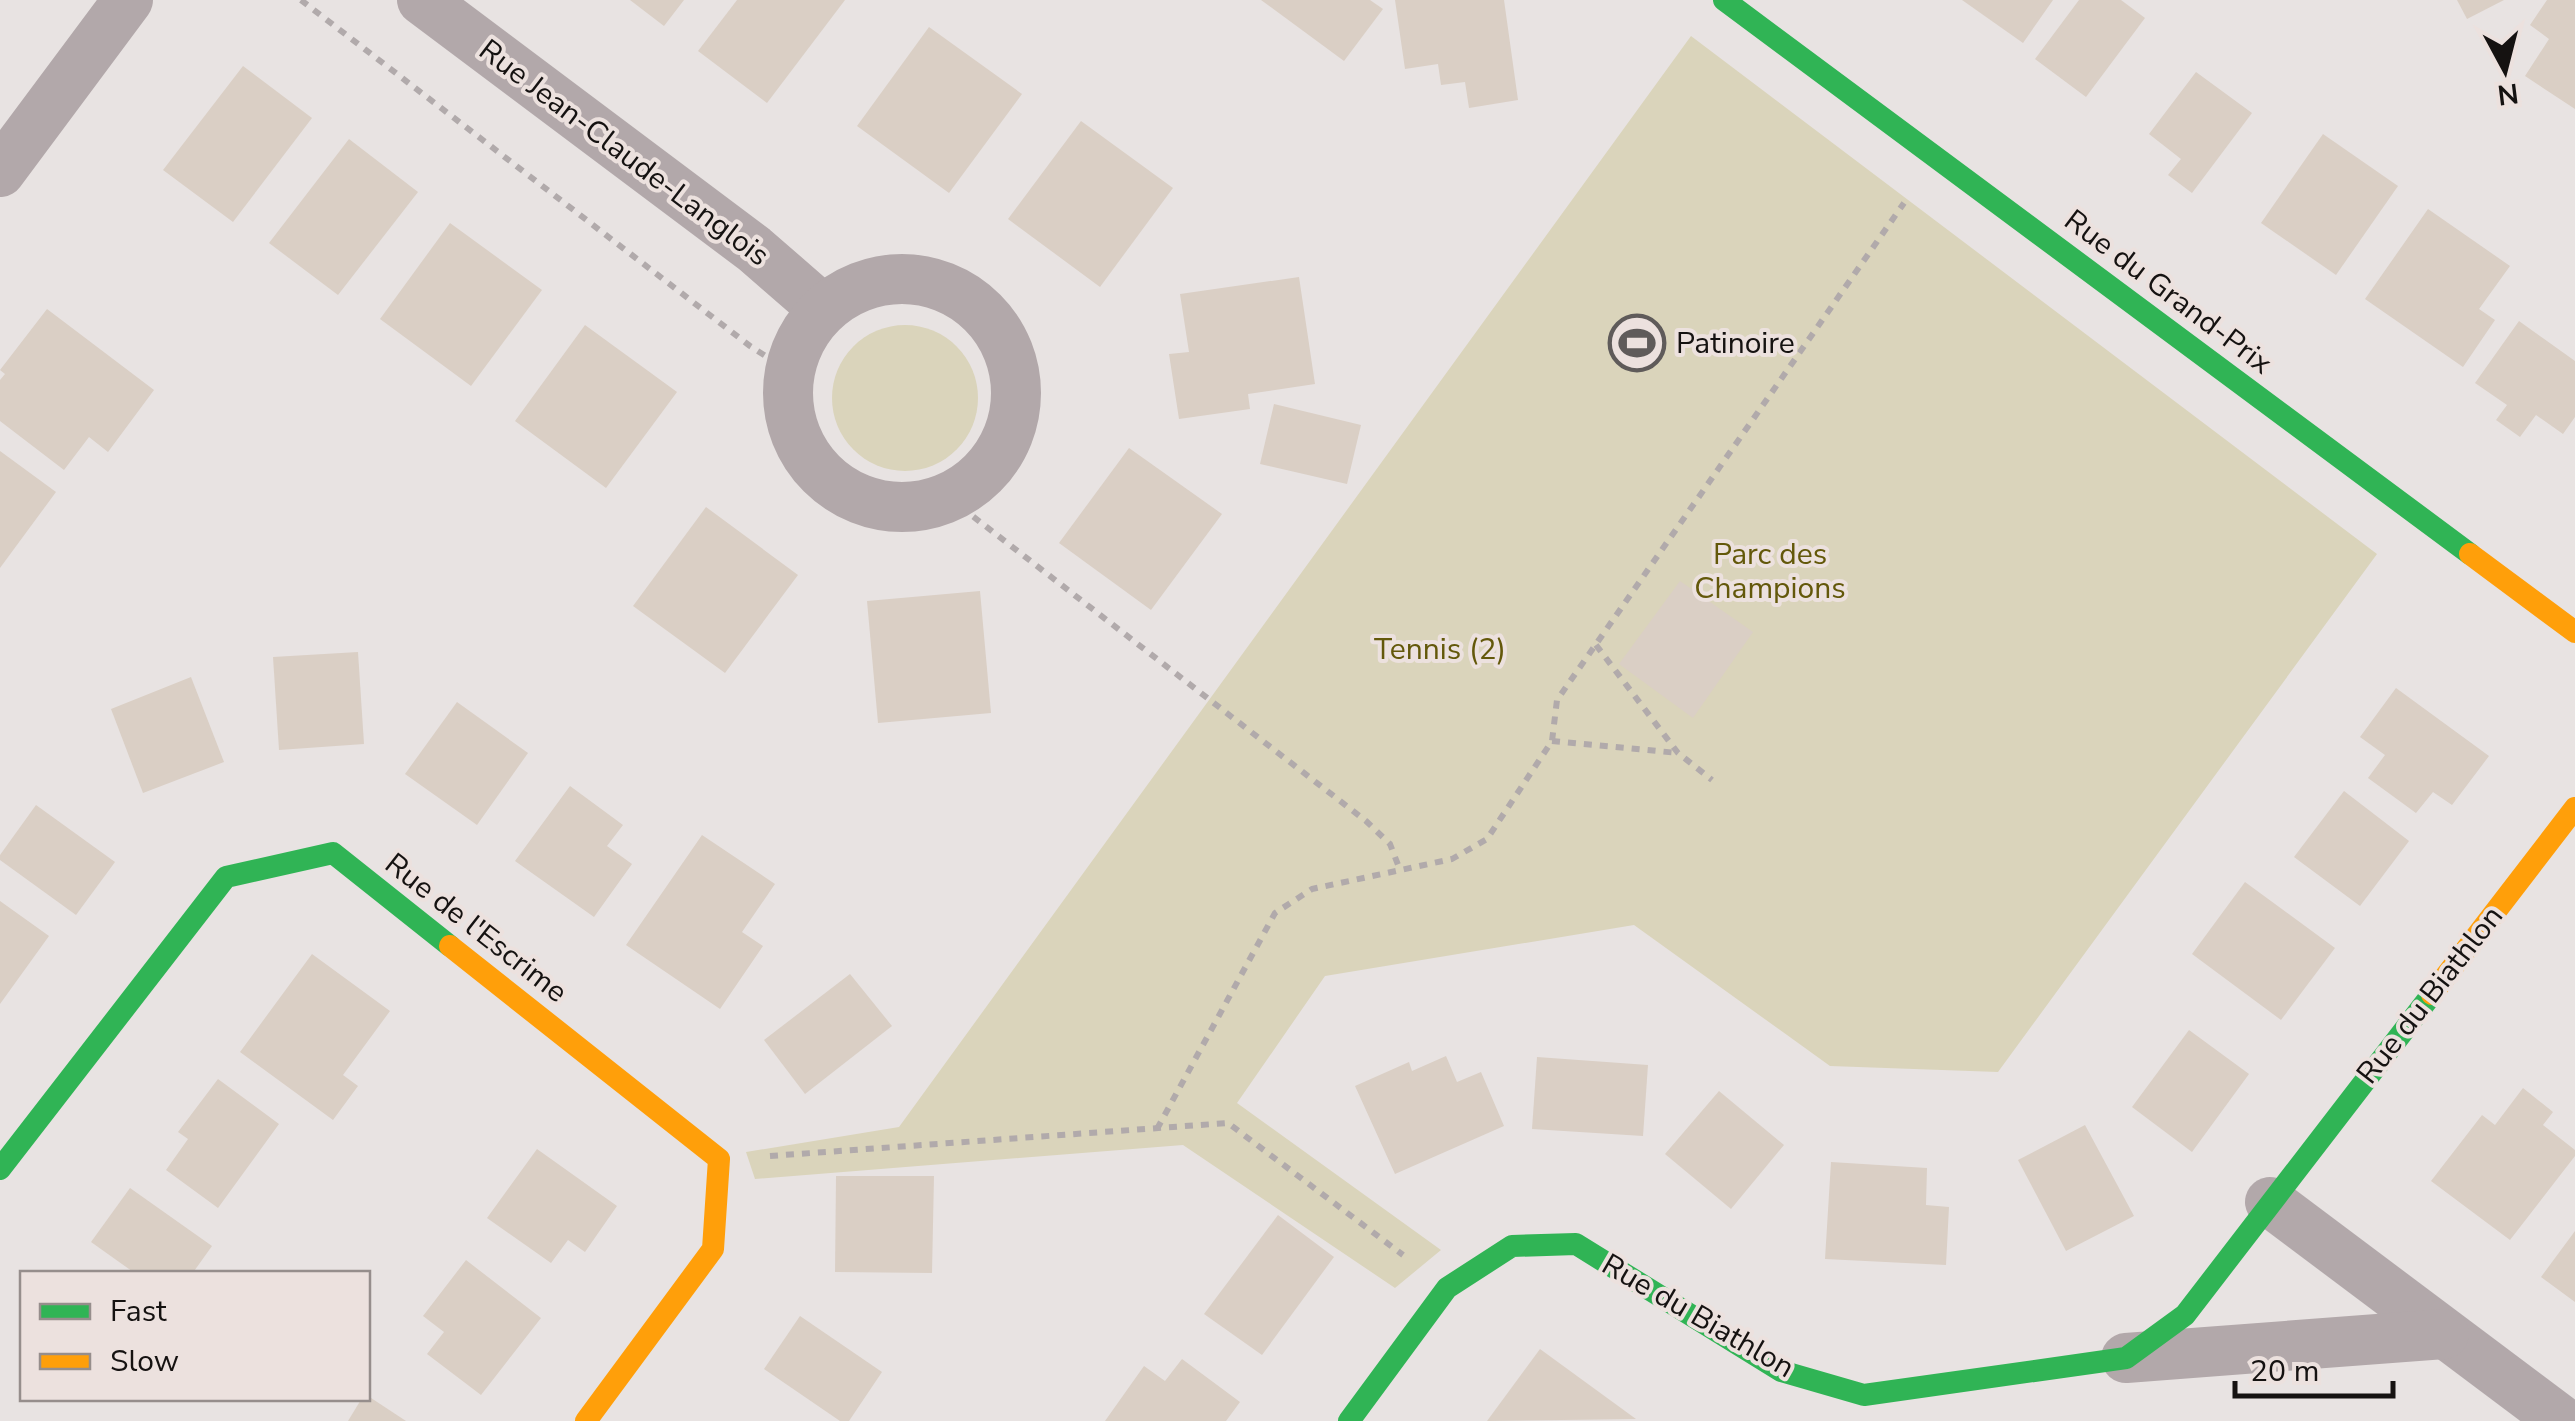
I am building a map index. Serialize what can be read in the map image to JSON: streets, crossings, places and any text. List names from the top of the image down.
{
  "streets": {
    "street": [
      "Rue Jean-Claude-Langlois",
      "Rue du Grand-Prix",
      "Rue de l'Escrime",
      "Rue du Biathlon"
    ]
  },
  "parks": ["Parc des Champions", "Tennis (2)"],
  "places": {
    "sports": ["Patinoire"]
  },
  "legend": ["Fast", "Slow"],
  "scale_bar": "20 m",
  "north": "bottom"
}
